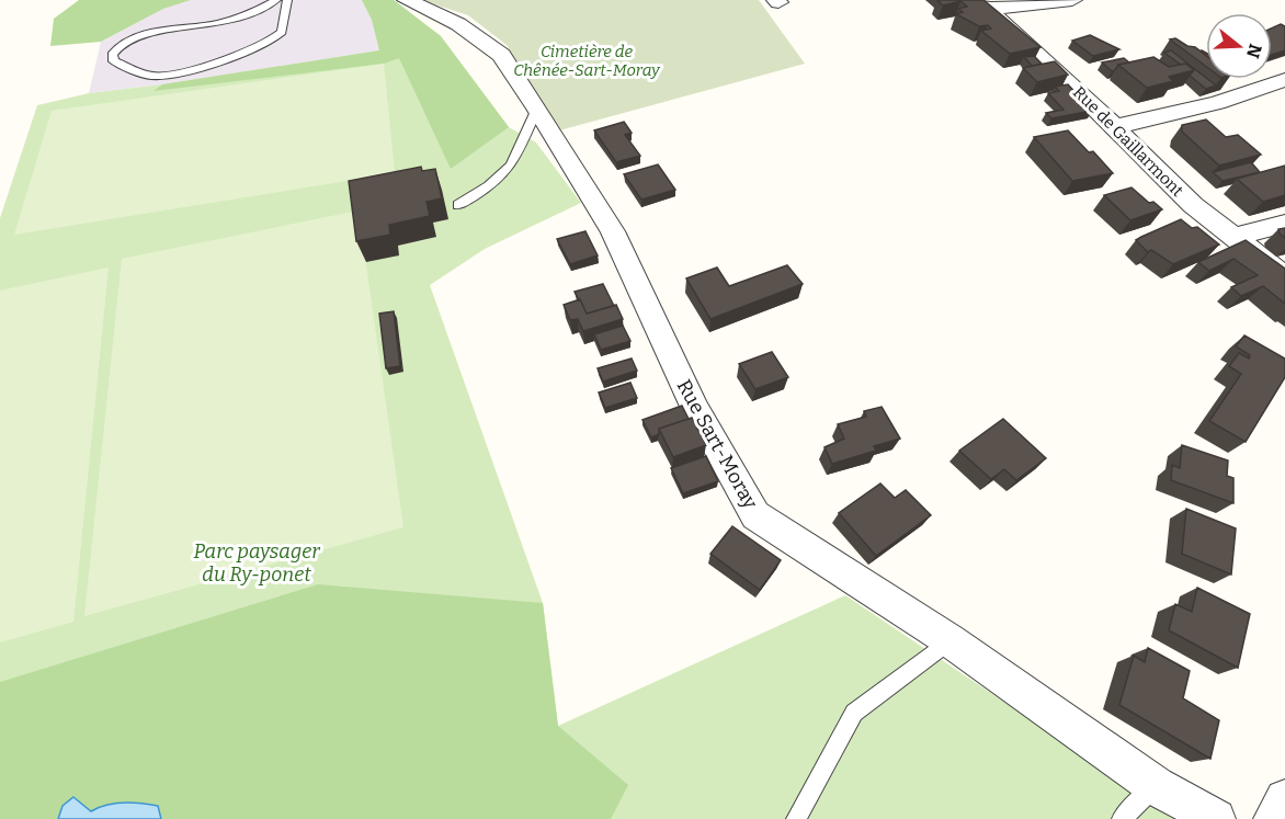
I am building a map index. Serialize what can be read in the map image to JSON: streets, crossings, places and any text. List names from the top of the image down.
{
  "streets": {
    "street": ["Rue de Gaillarmont", "Rue Sart-Moray"]
  },
  "parks": ["Cimetière de Chênée-Sart-Moray", "Parc paysager du Ry-ponet"],
  "north": "right"
}
